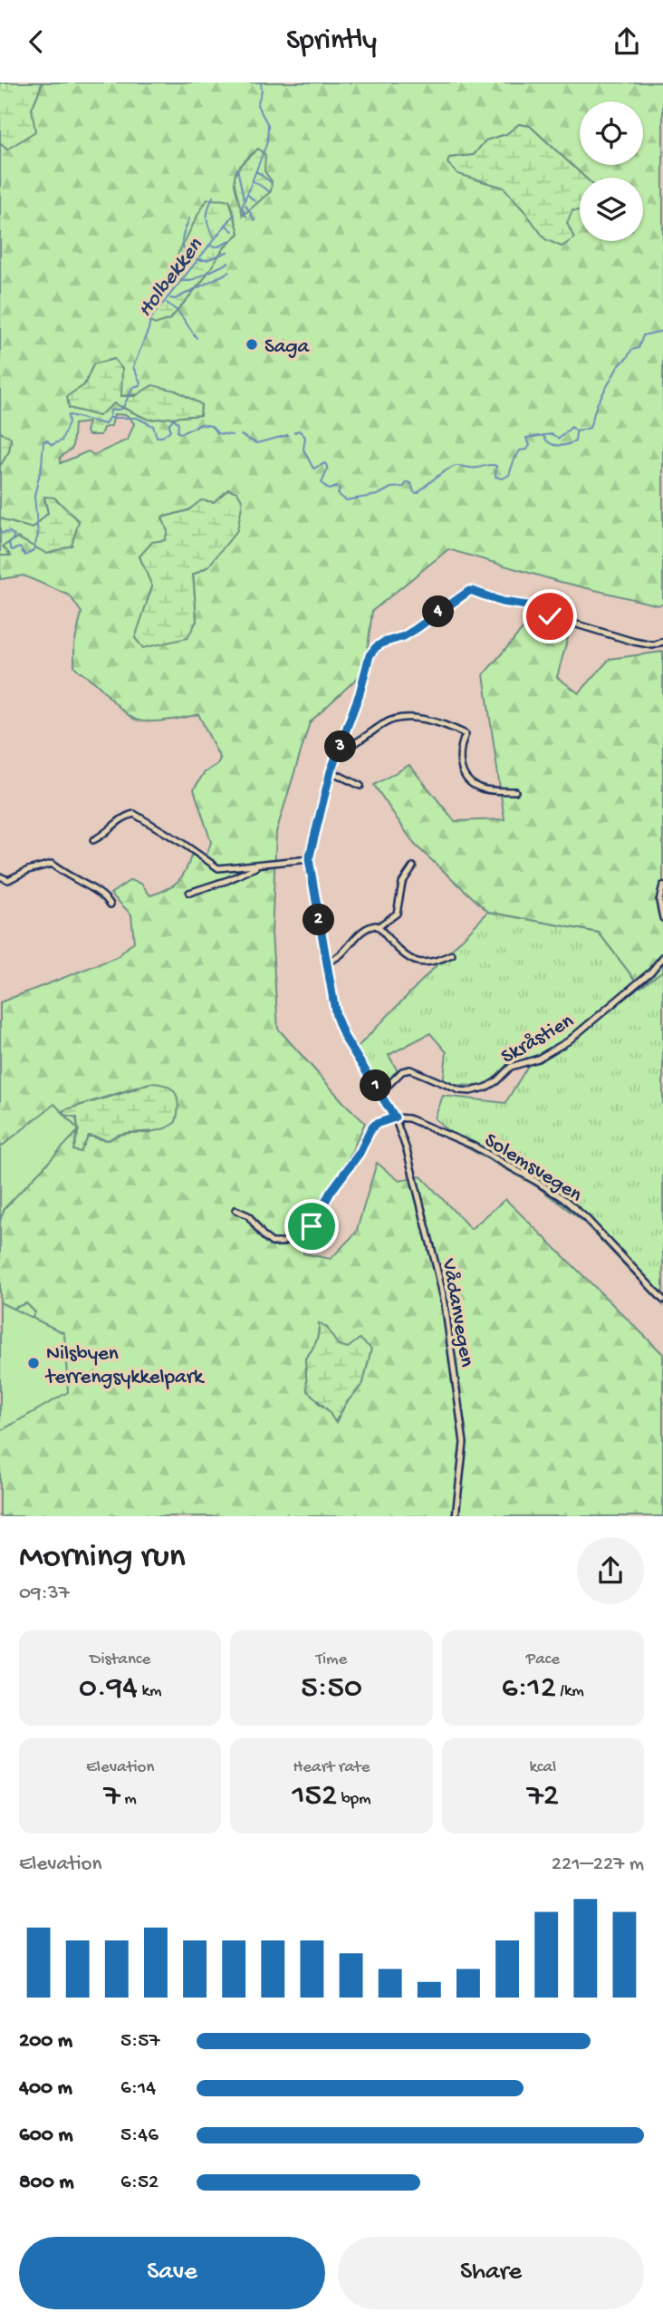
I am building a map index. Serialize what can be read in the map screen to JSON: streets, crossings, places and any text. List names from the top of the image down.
{
  "streets": {
    "street": ["Skråstien", "Solemsvegen", "Vådanvegen"]
  },
  "crossings": [
    ["Skråstien", "Vådanvegen"],
    ["Solemsvegen", "Vådanvegen"]
  ],
  "water": ["Holbekken"],
  "places": ["Saga", "Nilsbyen terrengsykkelpark"],
  "page": {
    "header": "Sprintly",
    "pins": [
      "4",
      "3",
      "2",
      "1"
    ],
    "heading": ["Morning run", "09:37"],
    "stats": [
      ["Distance", "0.94 km"],
      ["Time", "5:50"],
      ["Pace", "6:12 /km"],
      ["Elevation", "7 m"],
      ["Heart rate", "152 bpm"],
      ["kcal", "72"]
    ],
    "chart": ["Elevation", "221–227 m"],
    "list": [
      {
        "name": "200 m",
        "note": "5:57"
      },
      {
        "name": "400 m",
        "note": "6:14"
      },
      {
        "name": "600 m",
        "note": "5:46"
      },
      {
        "name": "800 m",
        "note": "6:52"
      }
    ],
    "buttons": ["Save", "Share"]
  }
}
